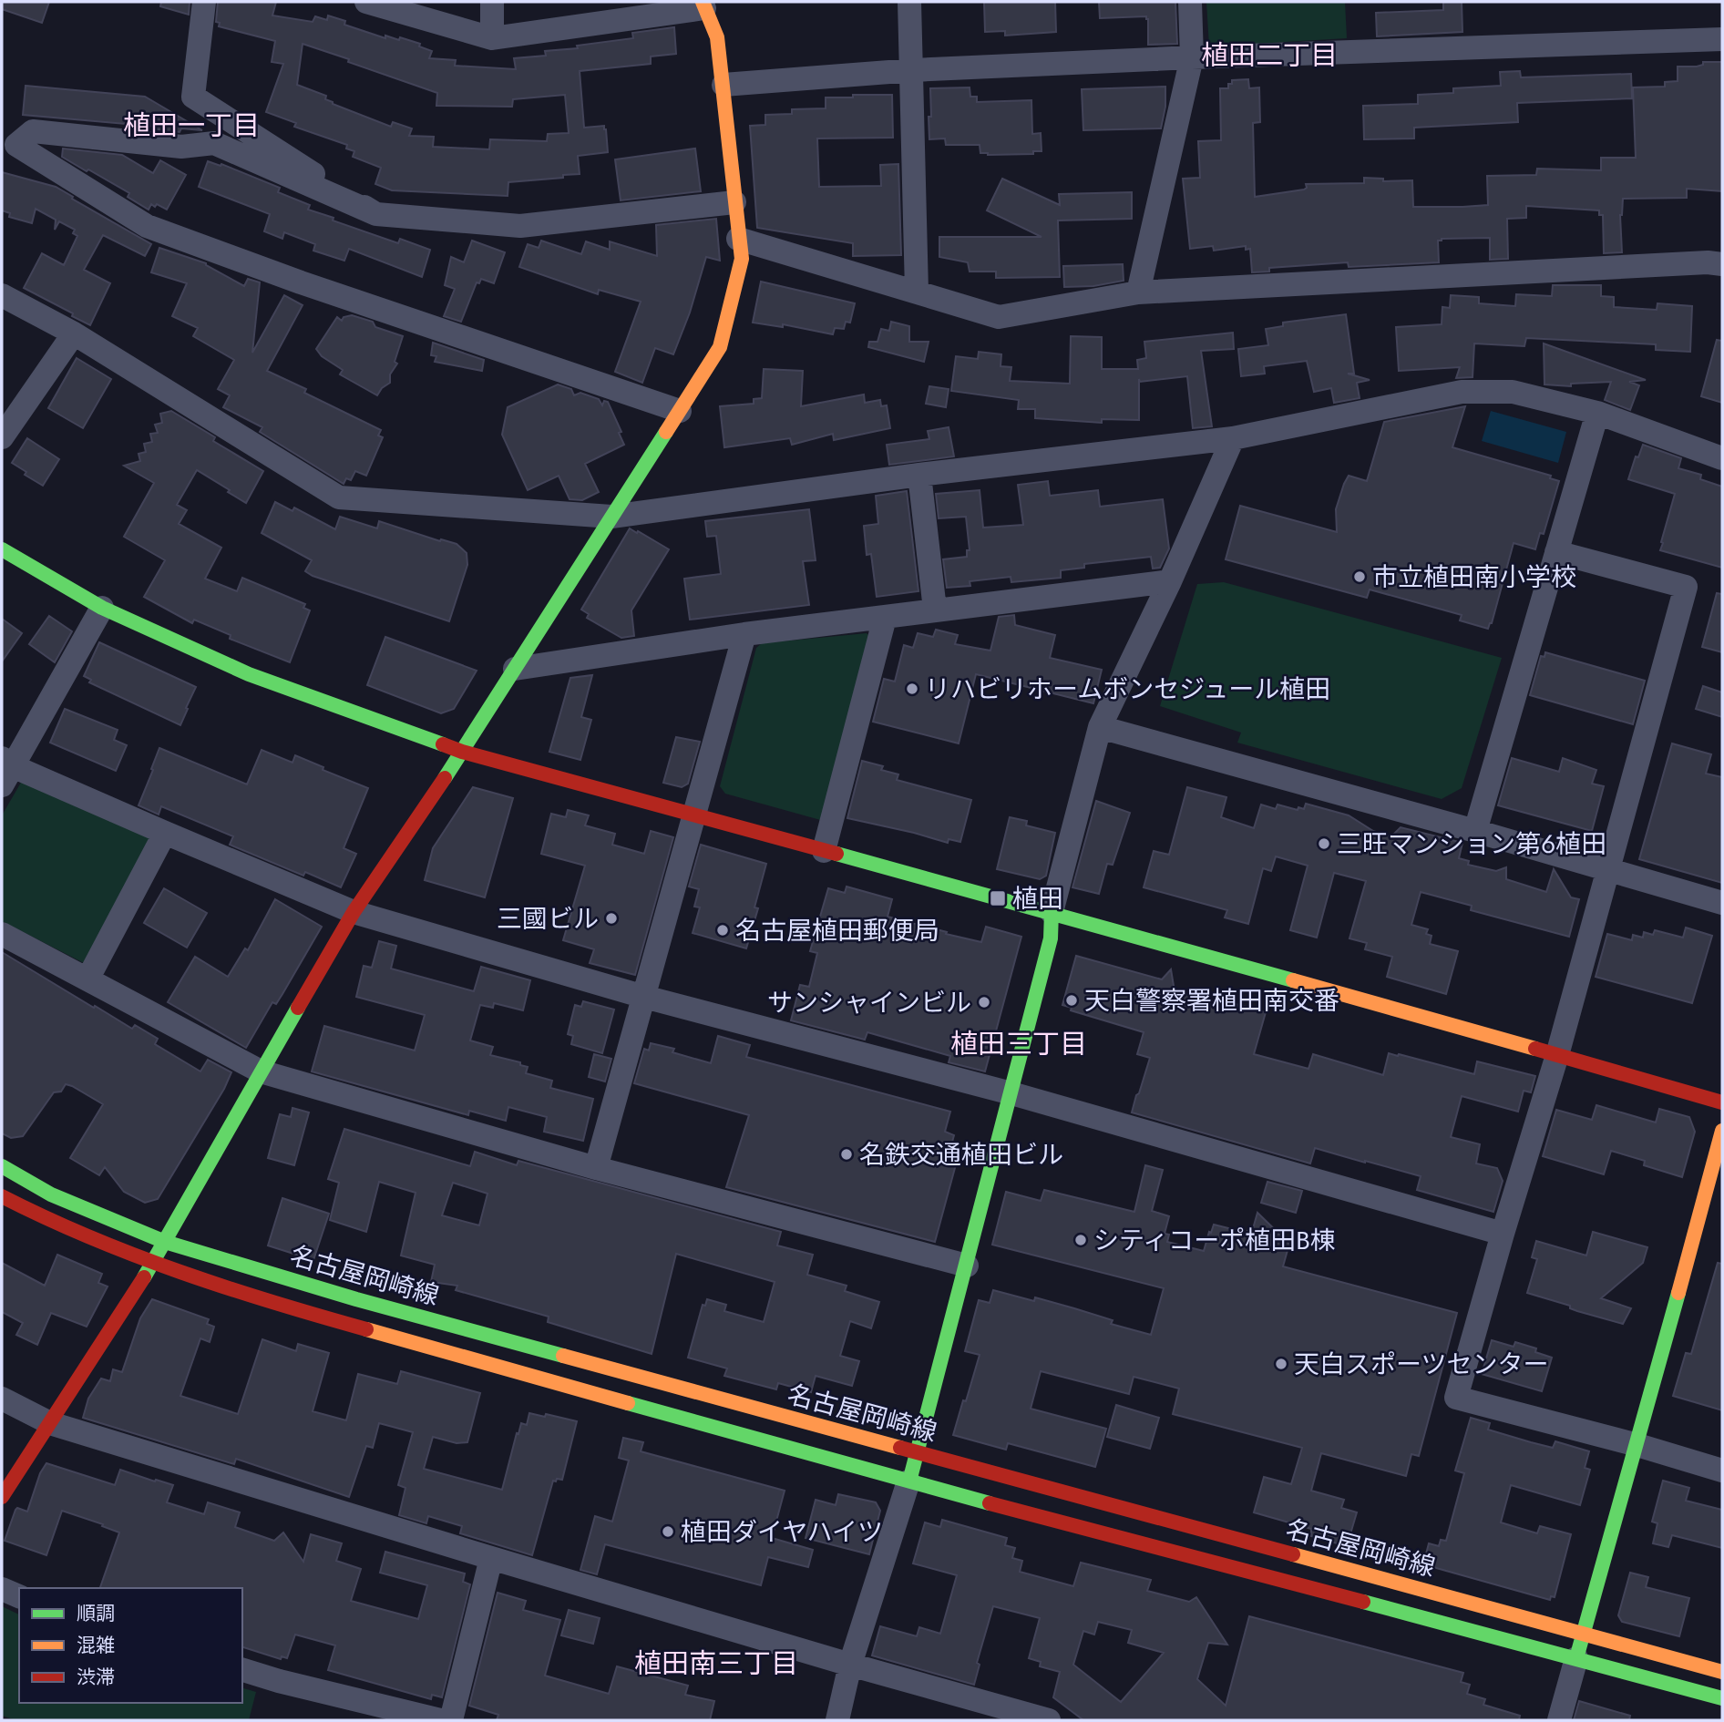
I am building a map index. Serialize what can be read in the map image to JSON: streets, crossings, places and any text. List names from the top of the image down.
{
  "streets": {
    "street": ["名古屋岡崎線"]
  },
  "districts": [
    "植田二丁目",
    "植田一丁目",
    "植田三丁目",
    "植田南三丁目"
  ],
  "places": {
    "other": [
      "市立植田南小学校",
      "リハビリホームボンセジュール植田",
      "三旺マンション第６植田",
      "三國ビル",
      "名古屋植田郵便局",
      "天白警察署植田南交番",
      "サンシャインビル",
      "名鉄交通植田ビル",
      "シティコーポ植田B棟",
      "天白スポーツセンター",
      "植田ダイヤハイツ"
    ],
    "transit": ["植田"]
  },
  "legend": ["順調", "混雑", "渋滞"]
}
